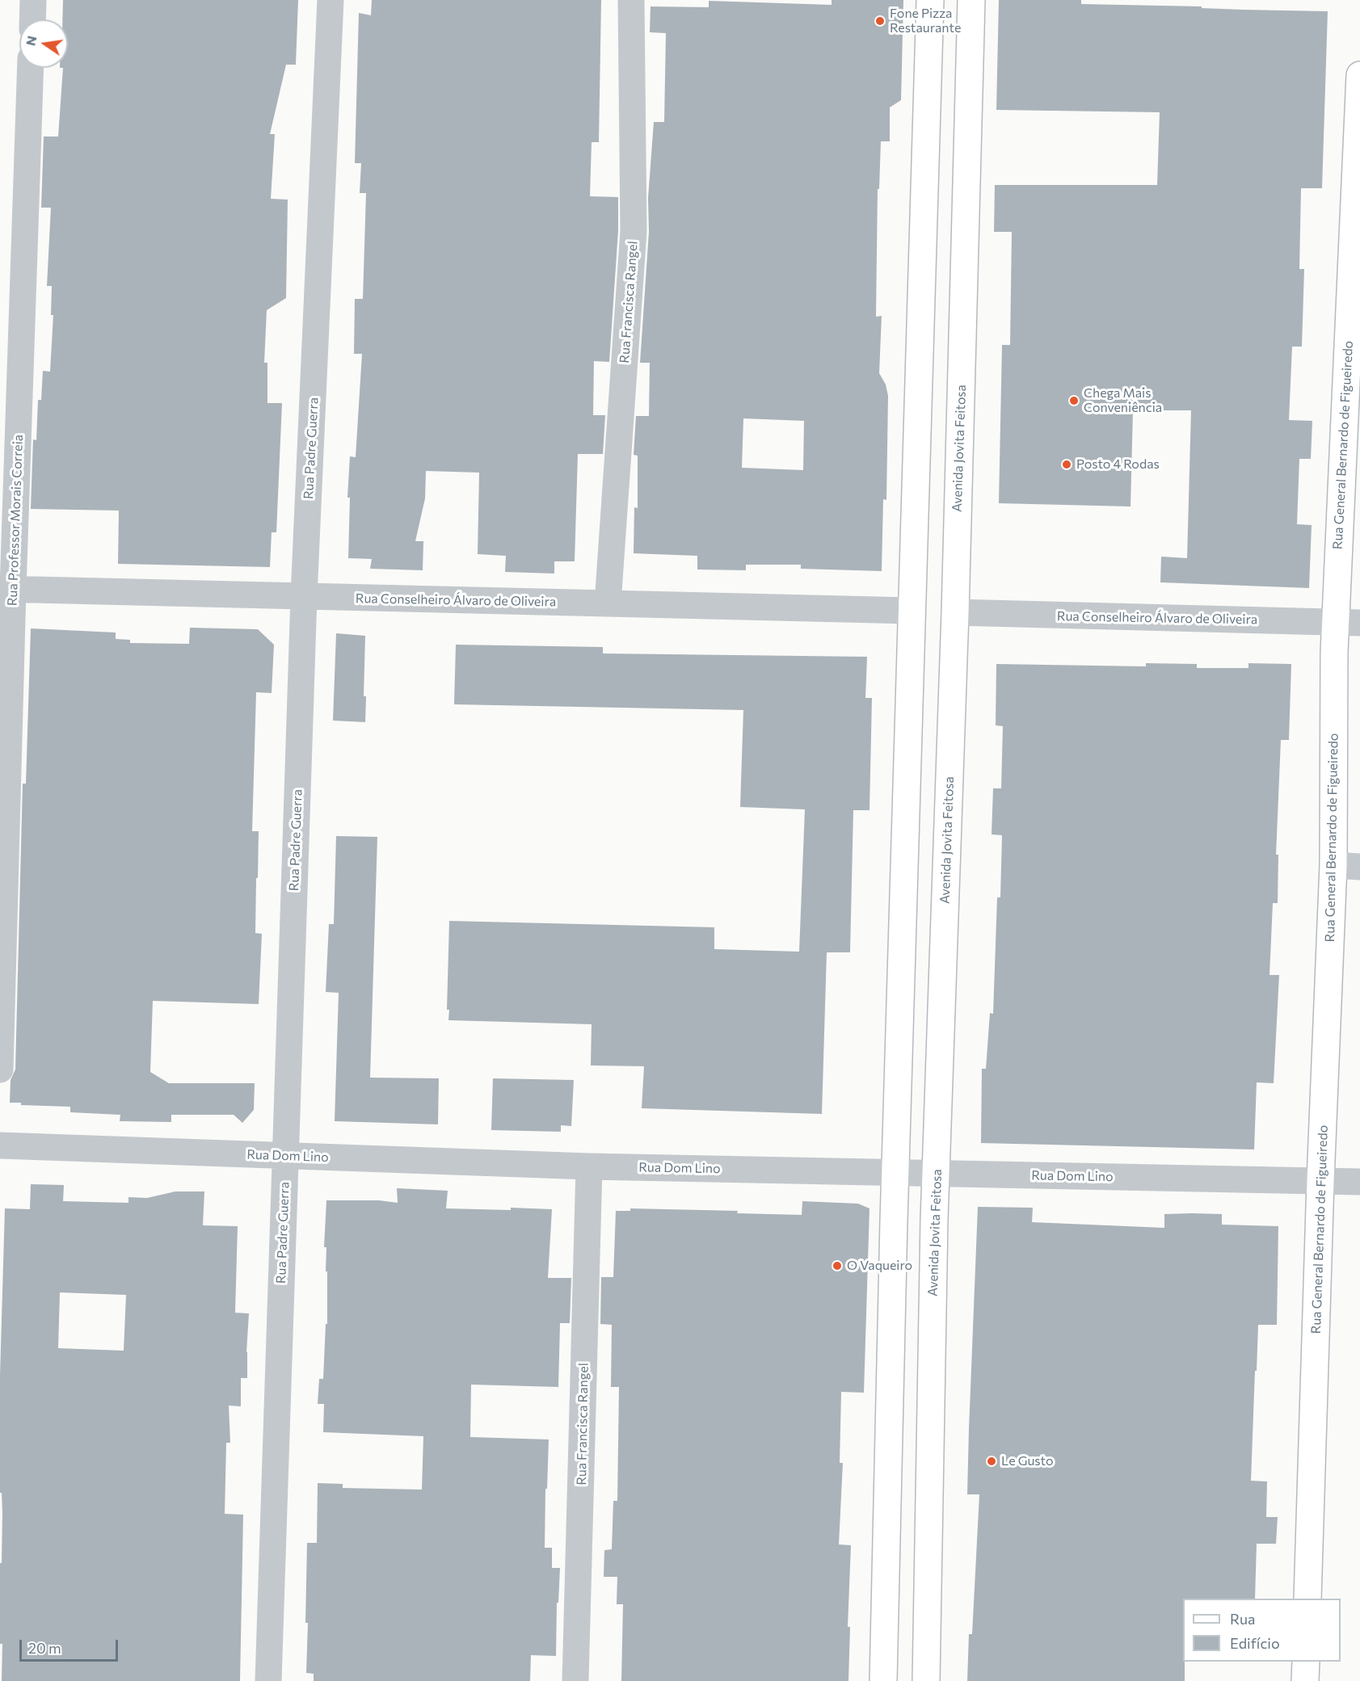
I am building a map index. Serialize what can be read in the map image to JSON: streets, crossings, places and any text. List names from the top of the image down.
{
  "streets": {
    "main road": ["Rua General Bernardo de Figueiredo", "Avenida Jovita Feitosa"],
    "street": [
      "Rua Francisca Rangel",
      "Rua Padre Guerra",
      "Rua Professor Morais Correia",
      "Rua Conselheiro Álvaro de Oliveira",
      "Rua Dom Lino"
    ]
  },
  "crossings": [
    ["Rua Francisca Rangel", "Rua Conselheiro Álvaro de Oliveira"],
    ["Rua Francisca Rangel", "Rua Dom Lino"],
    ["Rua General Bernardo de Figueiredo", "Rua Conselheiro Álvaro de Oliveira"],
    ["Rua General Bernardo de Figueiredo", "Rua Dom Lino"],
    ["Rua Padre Guerra", "Rua Conselheiro Álvaro de Oliveira"],
    ["Rua Padre Guerra", "Rua Dom Lino"],
    ["Avenida Jovita Feitosa", "Rua Conselheiro Álvaro de Oliveira"],
    ["Avenida Jovita Feitosa", "Rua Dom Lino"],
    ["Rua Professor Morais Correia", "Rua Conselheiro Álvaro de Oliveira"]
  ],
  "places": [
    "Fone Pizza Restaurante",
    "Chega Mais Conveniência",
    "Posto 4 Rodas",
    "O Vaqueiro",
    "Le Gusto"
  ],
  "legend": ["Rua", "Edifício"],
  "scale_bar": "20 m",
  "north": "left"
}
